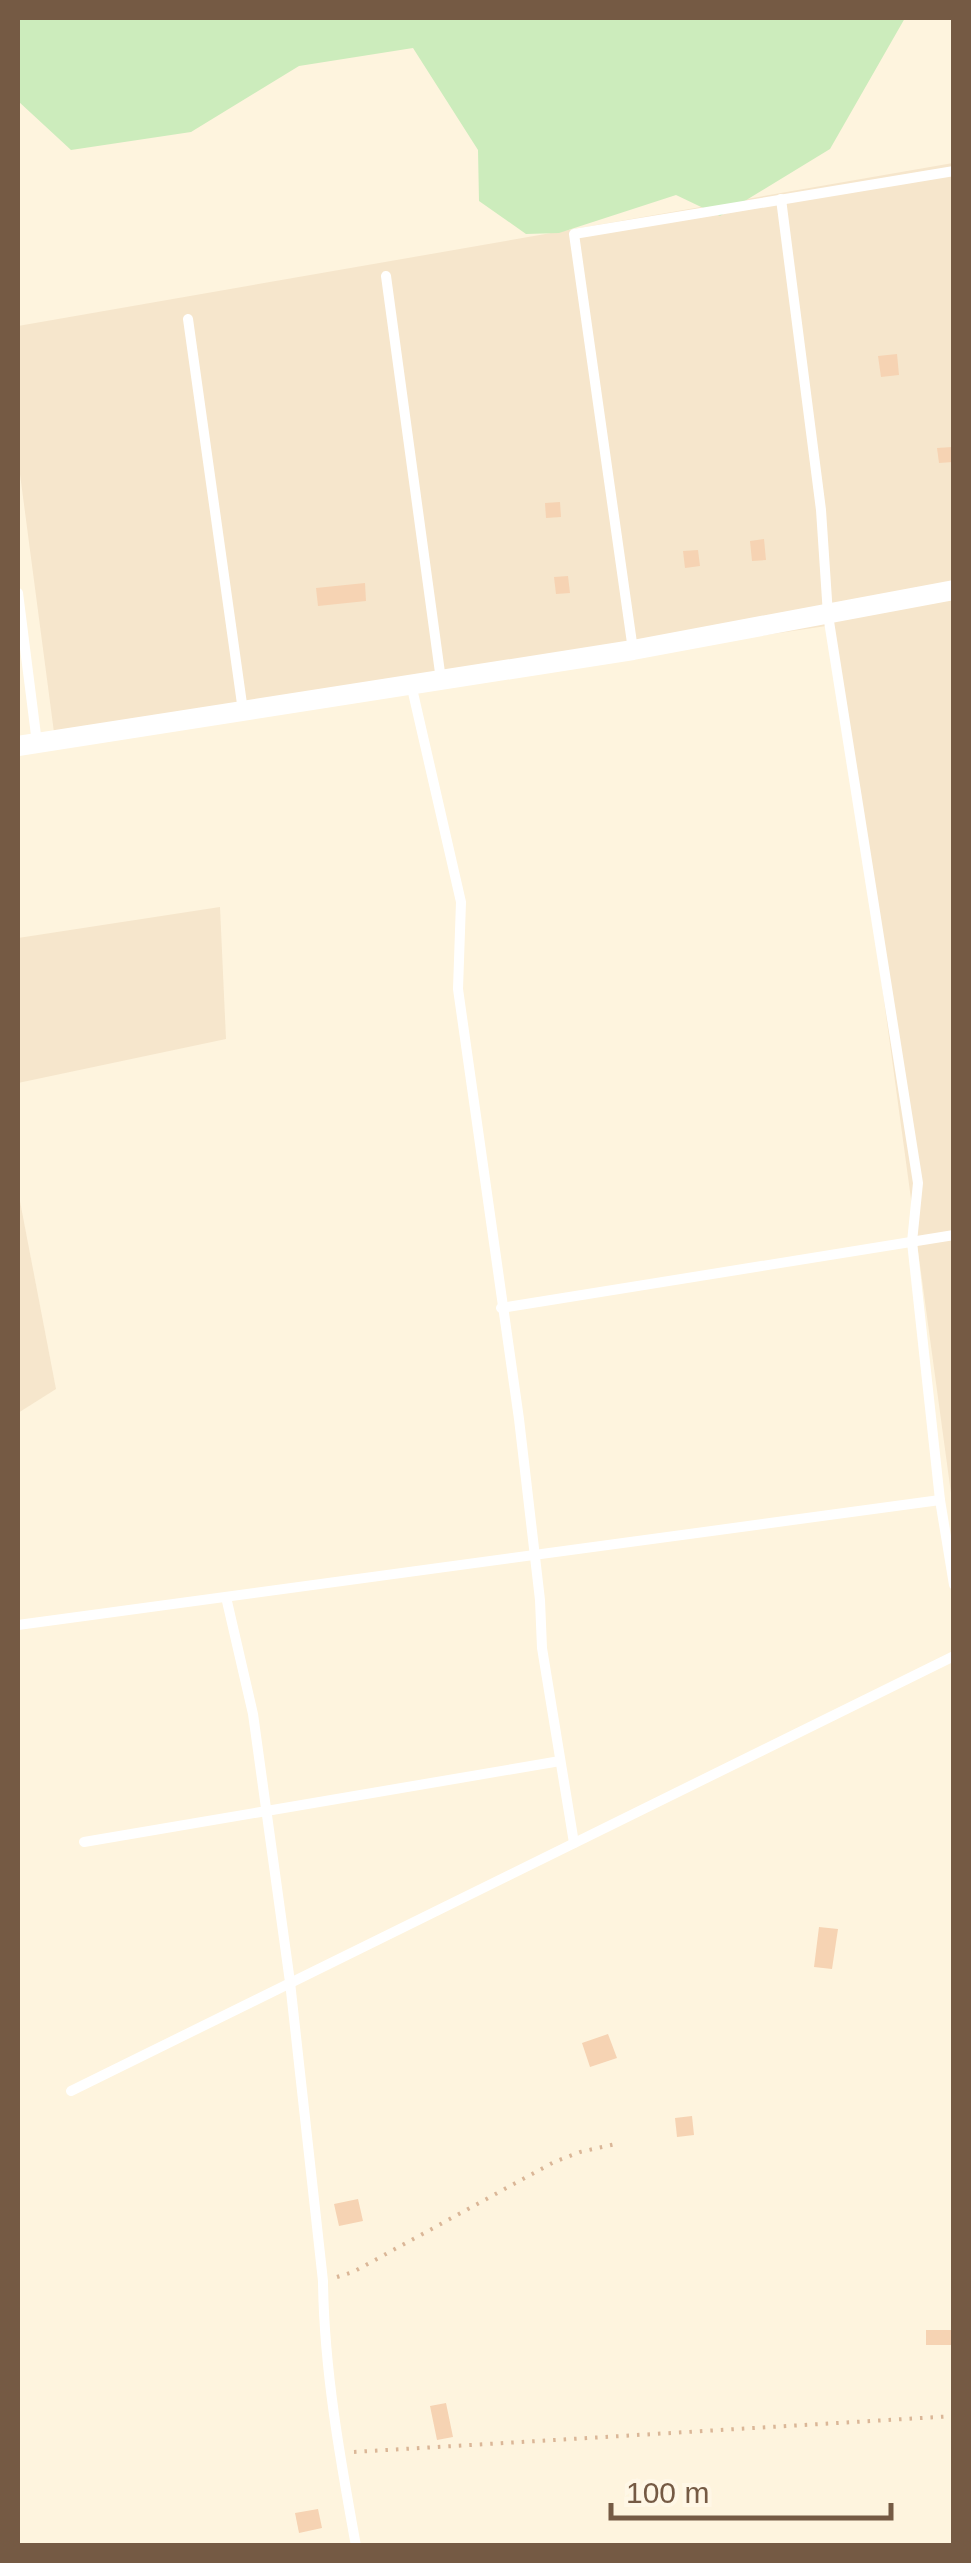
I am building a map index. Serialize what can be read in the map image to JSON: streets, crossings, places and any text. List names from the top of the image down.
{
  "scale_bar": "100 m"
}
